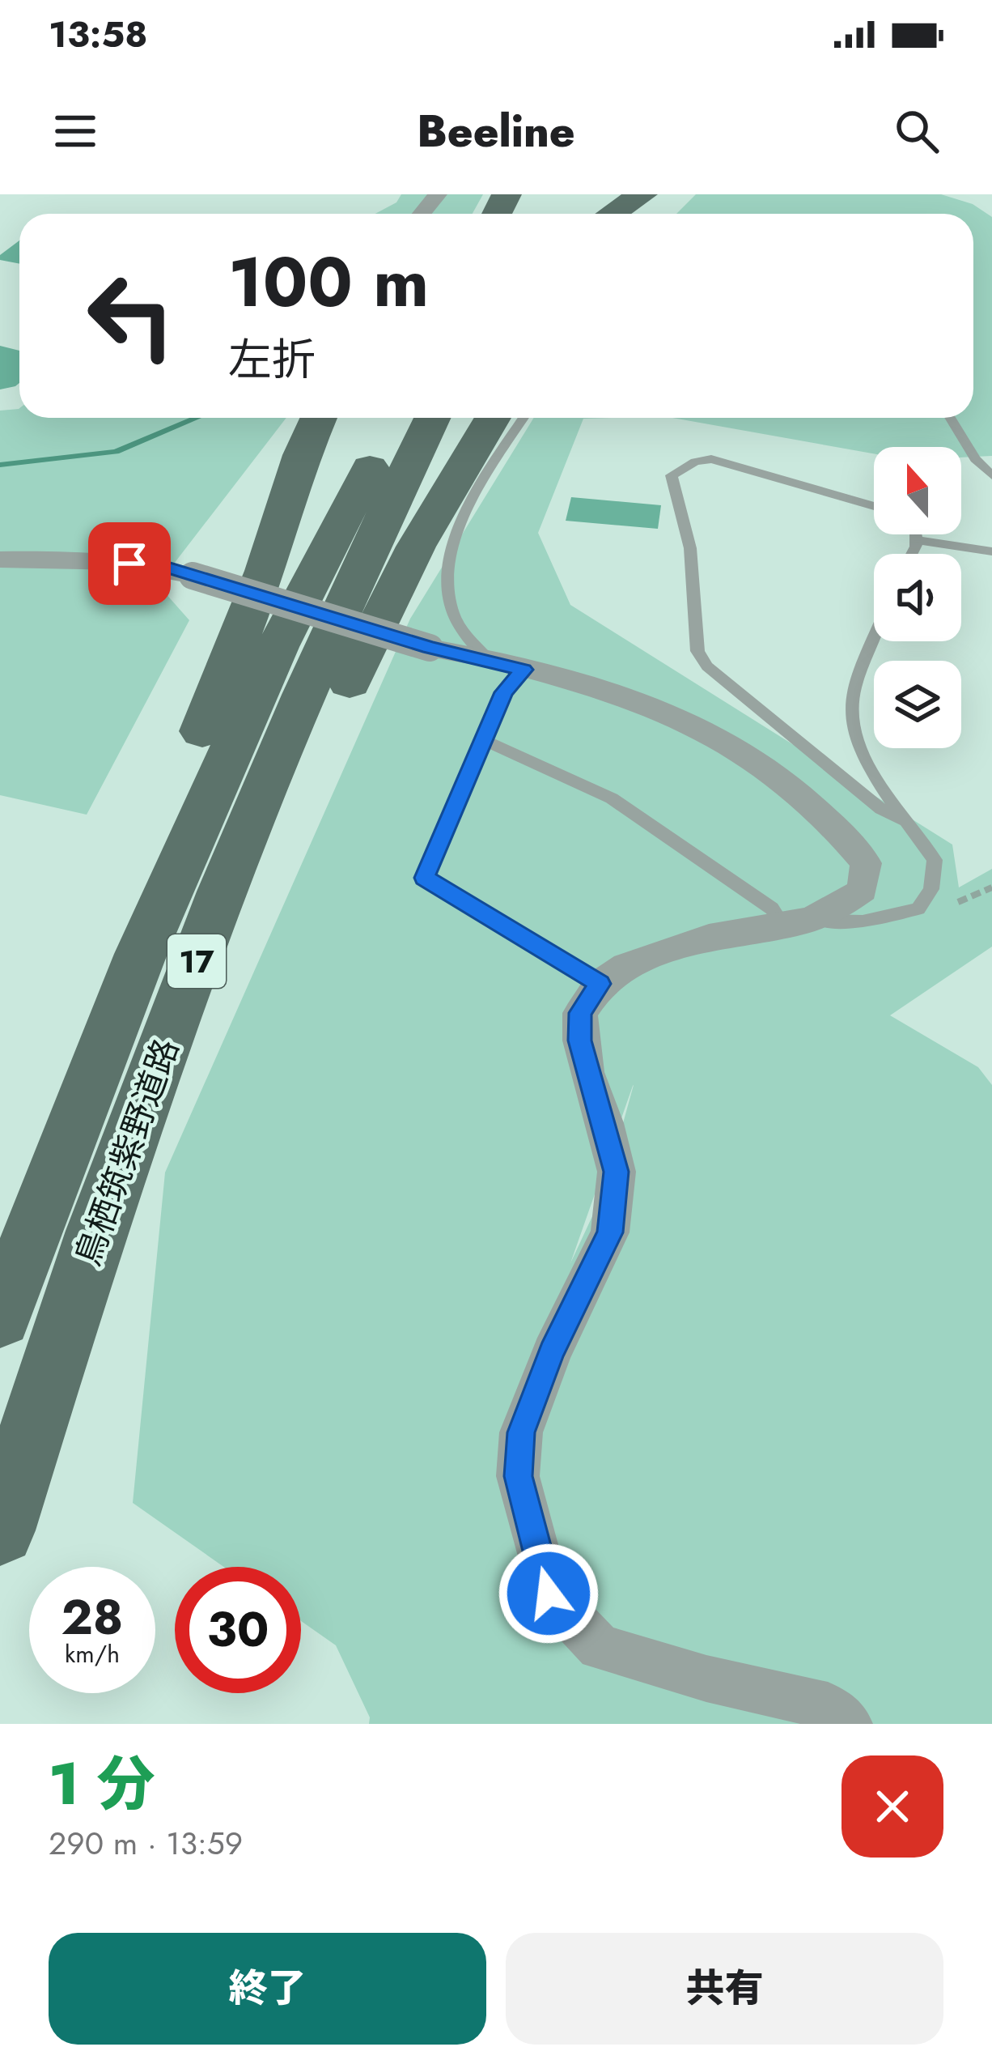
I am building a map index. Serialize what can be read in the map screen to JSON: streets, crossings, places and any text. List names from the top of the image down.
{
  "streets": {
    "main road": ["17", "鳥栖筑紫野道路"]
  },
  "crossings": [
    ["17", "鳥栖筑紫野道路"]
  ],
  "north": "top",
  "page": {
    "status": "13:58",
    "header": "Beeline",
    "turn": ["100 m", "左折"],
    "speed": "28 km/h",
    "limit": "30",
    "heading": ["1 分", "290 m · 13:59"],
    "buttons": ["終了", "共有"]
  }
}
